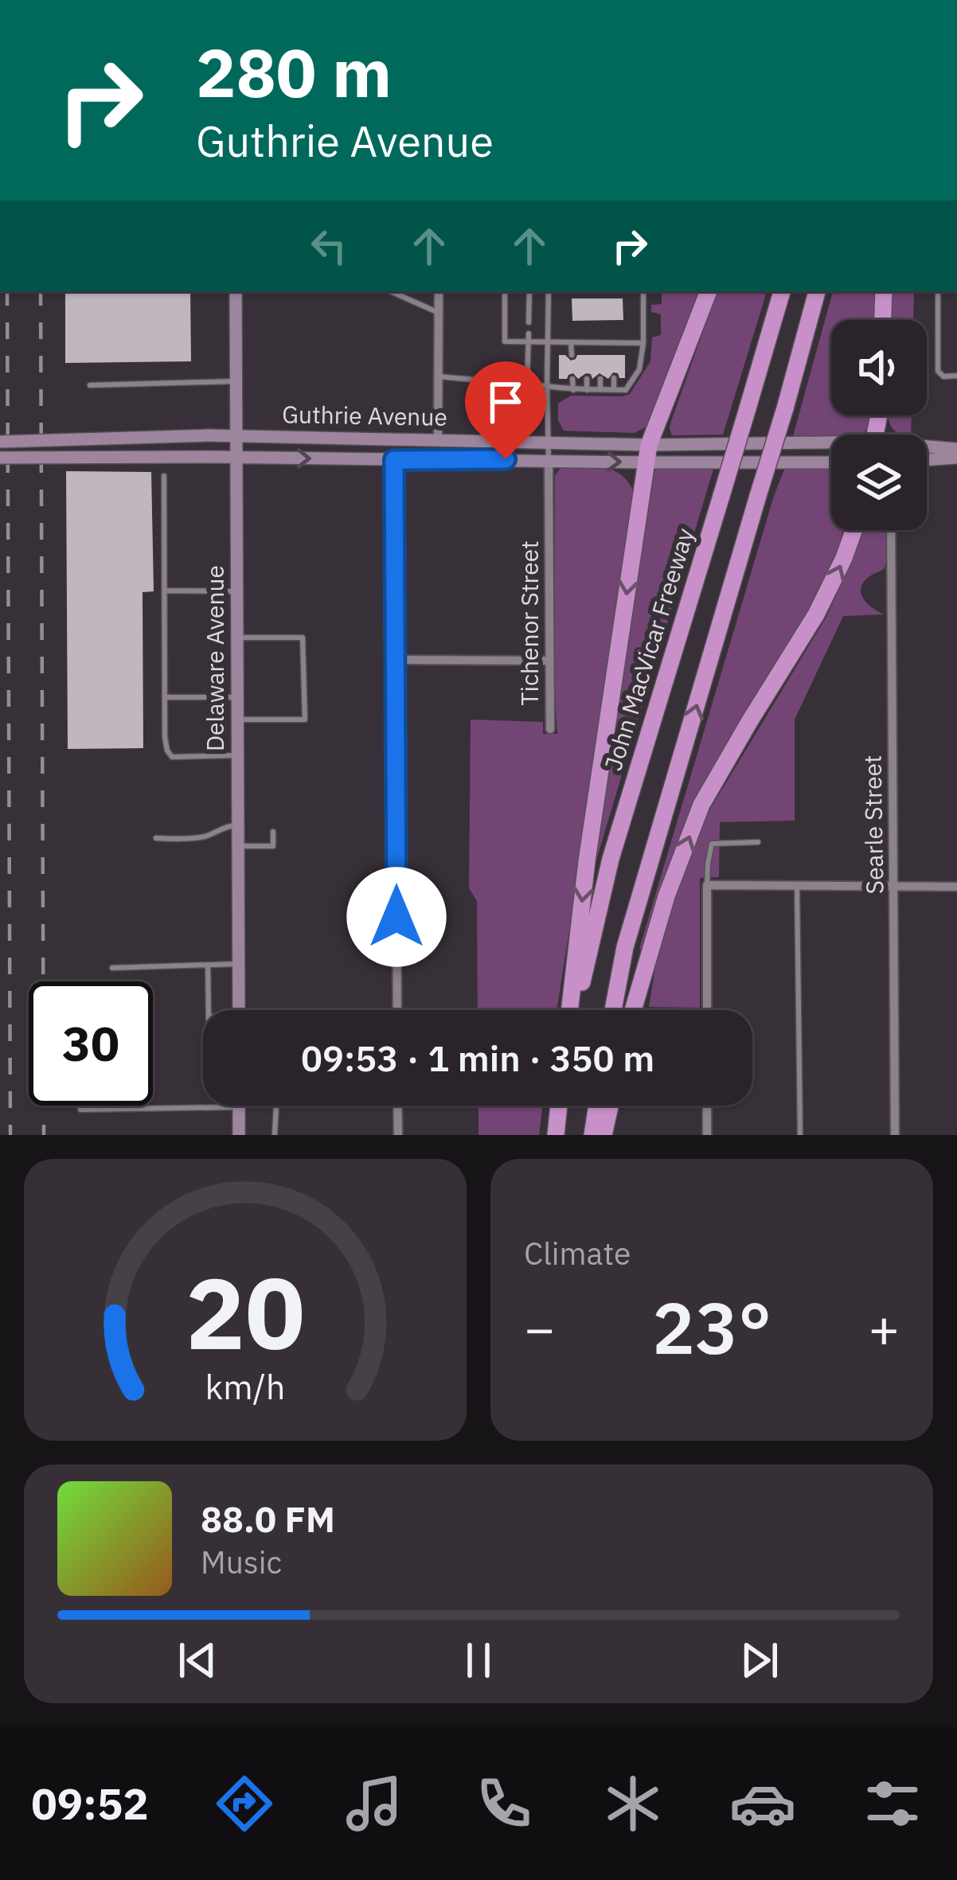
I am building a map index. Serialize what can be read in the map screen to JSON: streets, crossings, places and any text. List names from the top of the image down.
{
  "streets": {
    "highway": ["John MacVicar Freeway"],
    "main road": ["Guthrie Avenue", "Delaware Avenue"],
    "street": ["Tichenor Street", "Searle Street"]
  },
  "crossings": [
    ["Guthrie Avenue", "Tichenor Street"],
    ["Guthrie Avenue", "Delaware Avenue"]
  ],
  "page": {
    "turn": ["280 m", "Guthrie Avenue"],
    "limit": "30",
    "trip": "09:53 · 1 min · 350 m",
    "tile": "Climate",
    "heat": ["−", "23°", "+"],
    "song": ["88.0 FM", "Music"],
    "tabs": "09:52",
    "gauge": ["20", "km/h"]
  }
}
